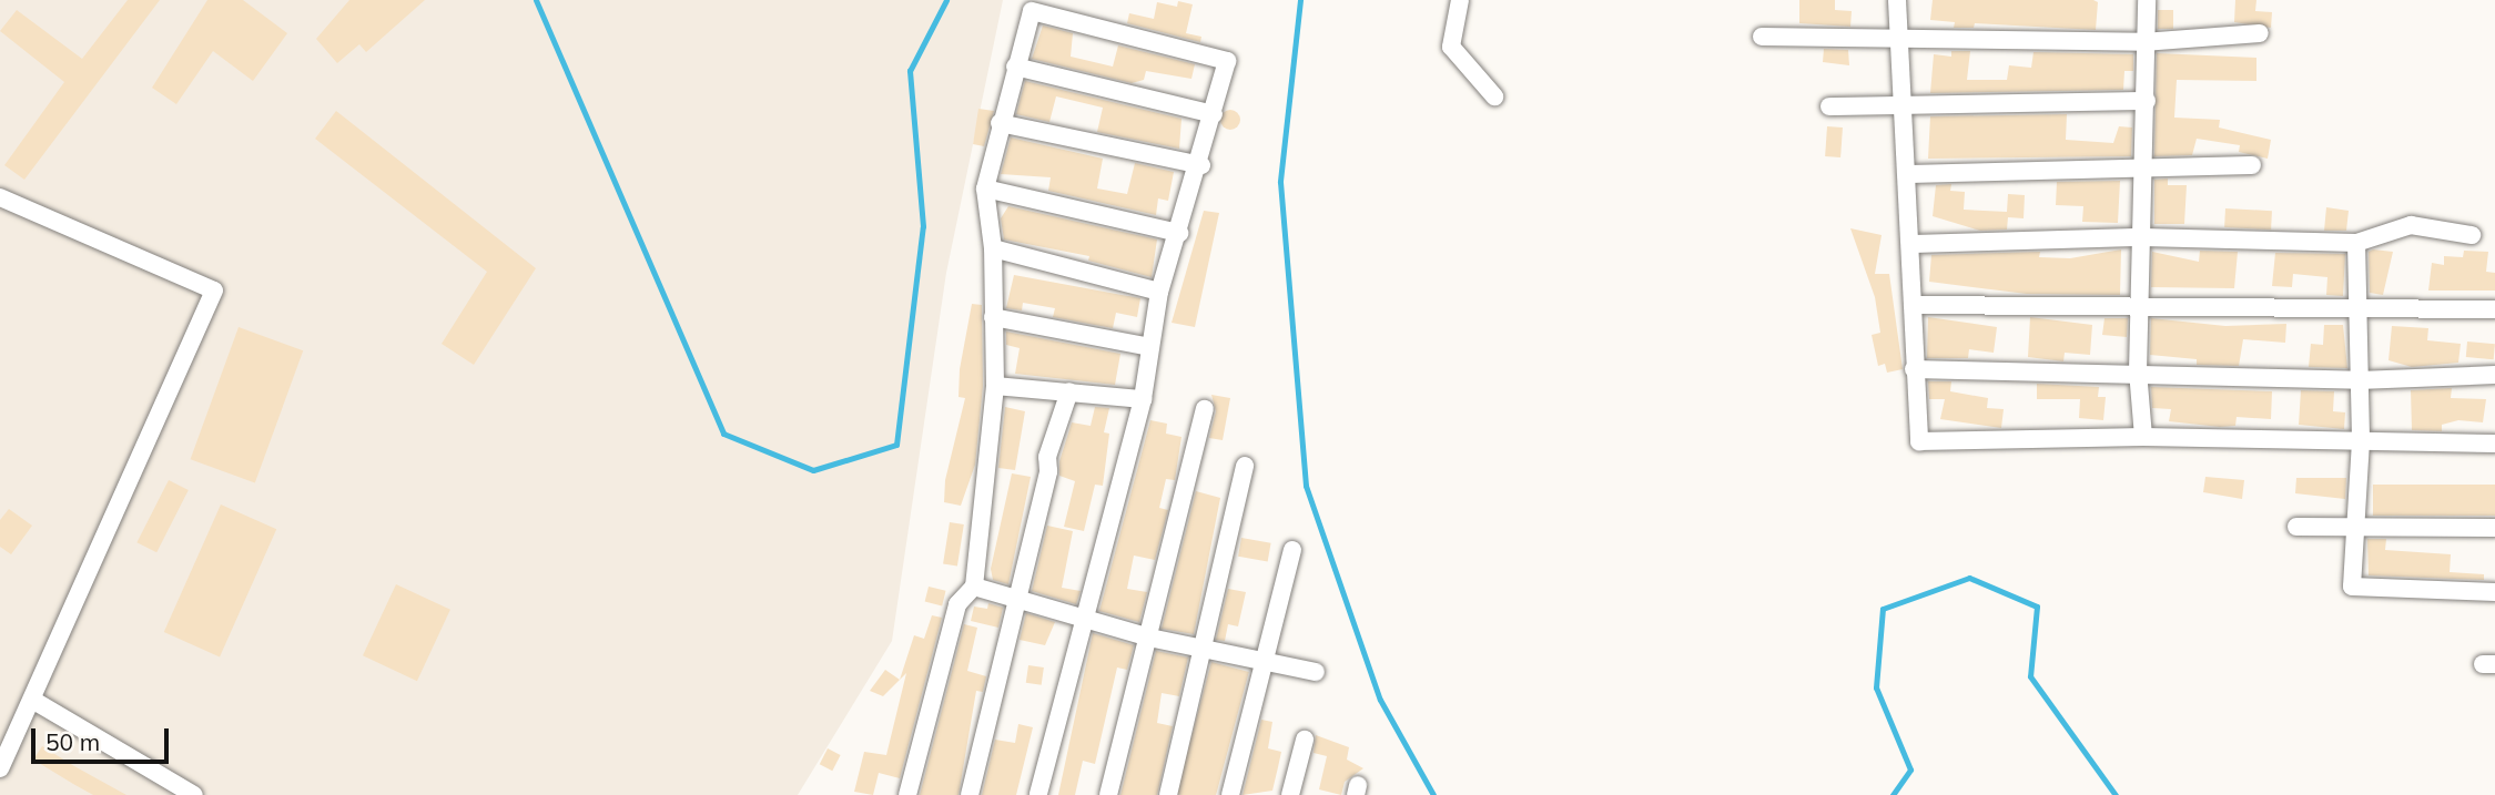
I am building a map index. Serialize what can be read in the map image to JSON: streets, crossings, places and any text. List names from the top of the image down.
{
  "scale_bar": "50 m"
}
